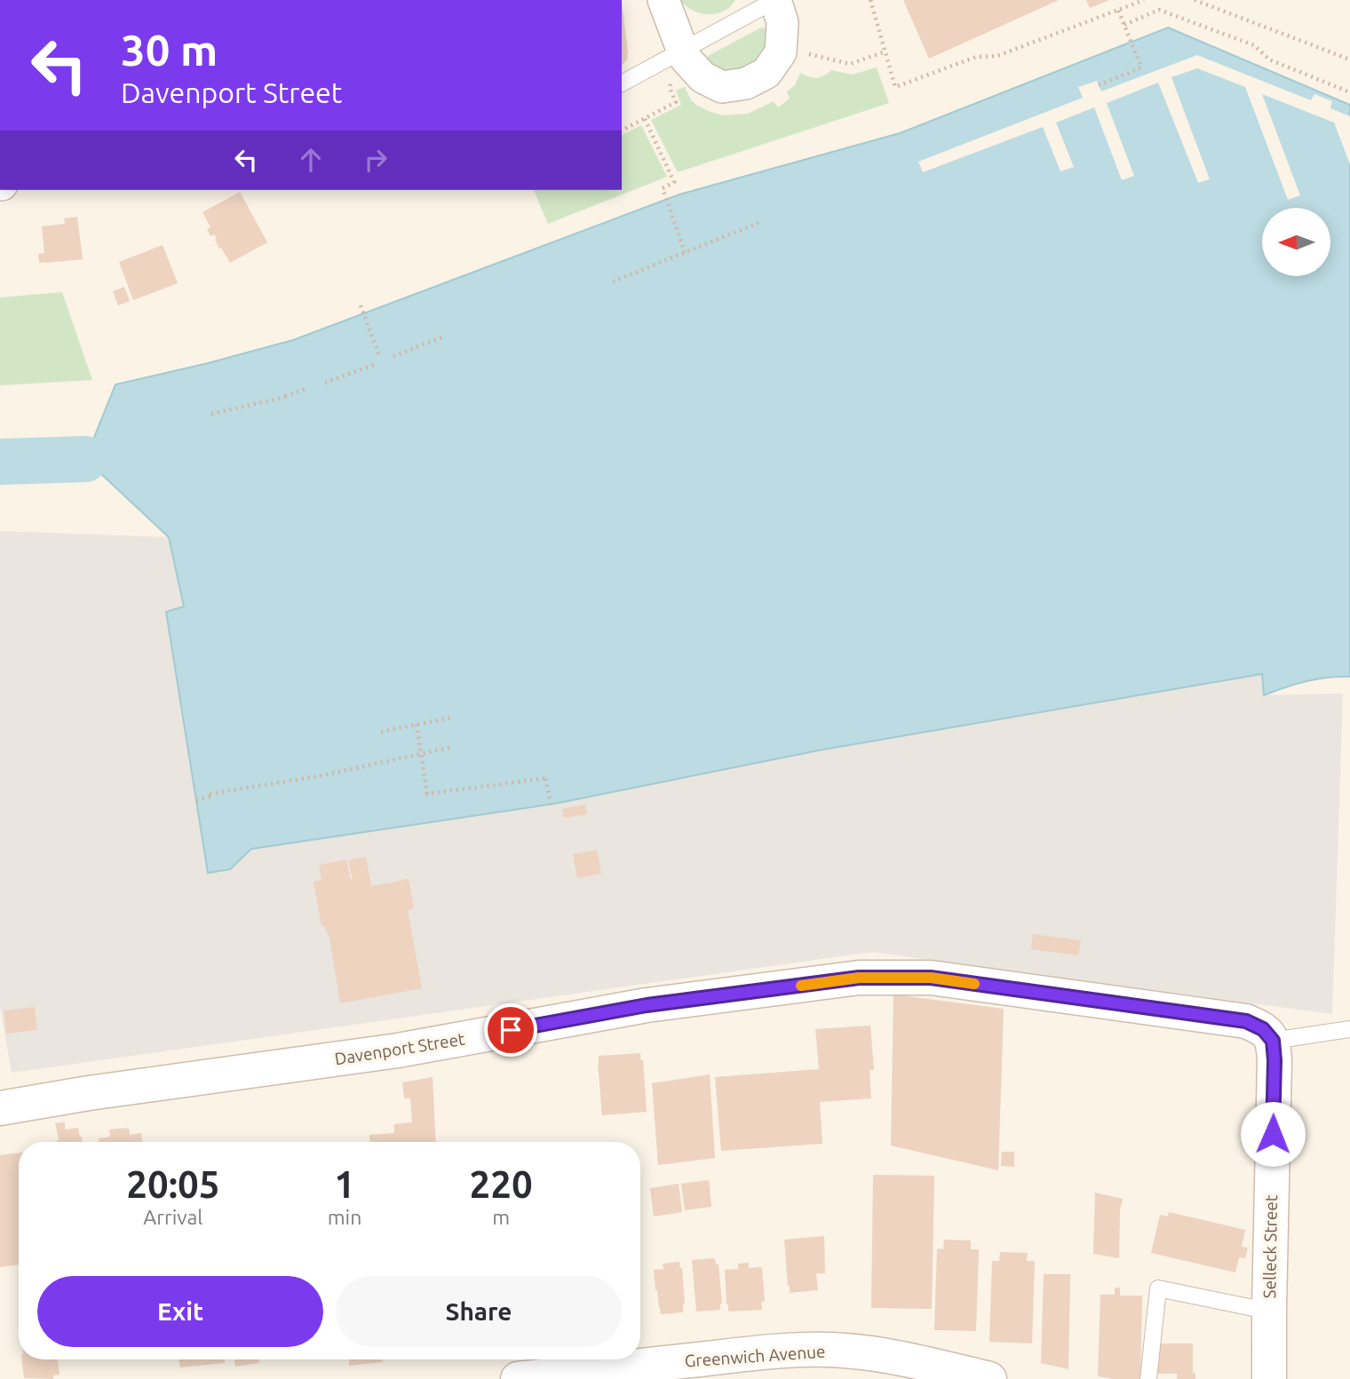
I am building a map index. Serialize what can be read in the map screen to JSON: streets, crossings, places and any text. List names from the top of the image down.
{
  "streets": {
    "main road": ["Davenport Street", "Selleck Street", "Greenwich Avenue"]
  },
  "crossings": [
    ["Davenport Street", "Selleck Street"]
  ],
  "north": "left",
  "page": {
    "turn": ["30 m", "Davenport Street"],
    "eta": [
      "20:05",
      "Arrival",
      "1",
      "min",
      "220",
      "m"
    ],
    "buttons": ["Exit", "Share"]
  }
}
